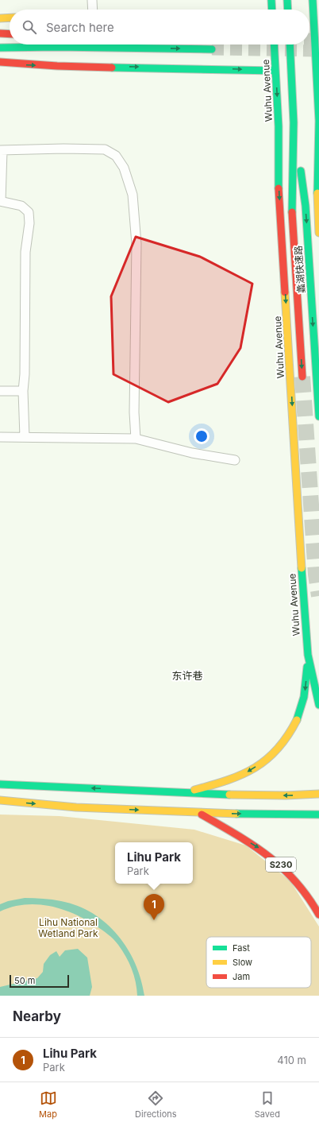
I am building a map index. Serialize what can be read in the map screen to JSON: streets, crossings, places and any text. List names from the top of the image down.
{
  "streets": {
    "main road": ["Wuhu Avenue", "蠡湖快速路", "S230"]
  },
  "districts": ["东许巷"],
  "parks": ["Lihu National Wetland Park"],
  "legend": ["Fast", "Slow", "Jam"],
  "scale_bar": "50 m",
  "page": {
    "search": "Search here",
    "popup": ["Lihu Park", "Park"],
    "pins": "1",
    "scale": "50 m",
    "heading": "Nearby",
    "list": [
      {
        "mark": "1",
        "name": "Lihu Park",
        "note": "Park",
        "value": "410 m"
      }
    ],
    "nav": ["Map", "Directions", "Saved"]
  }
}
